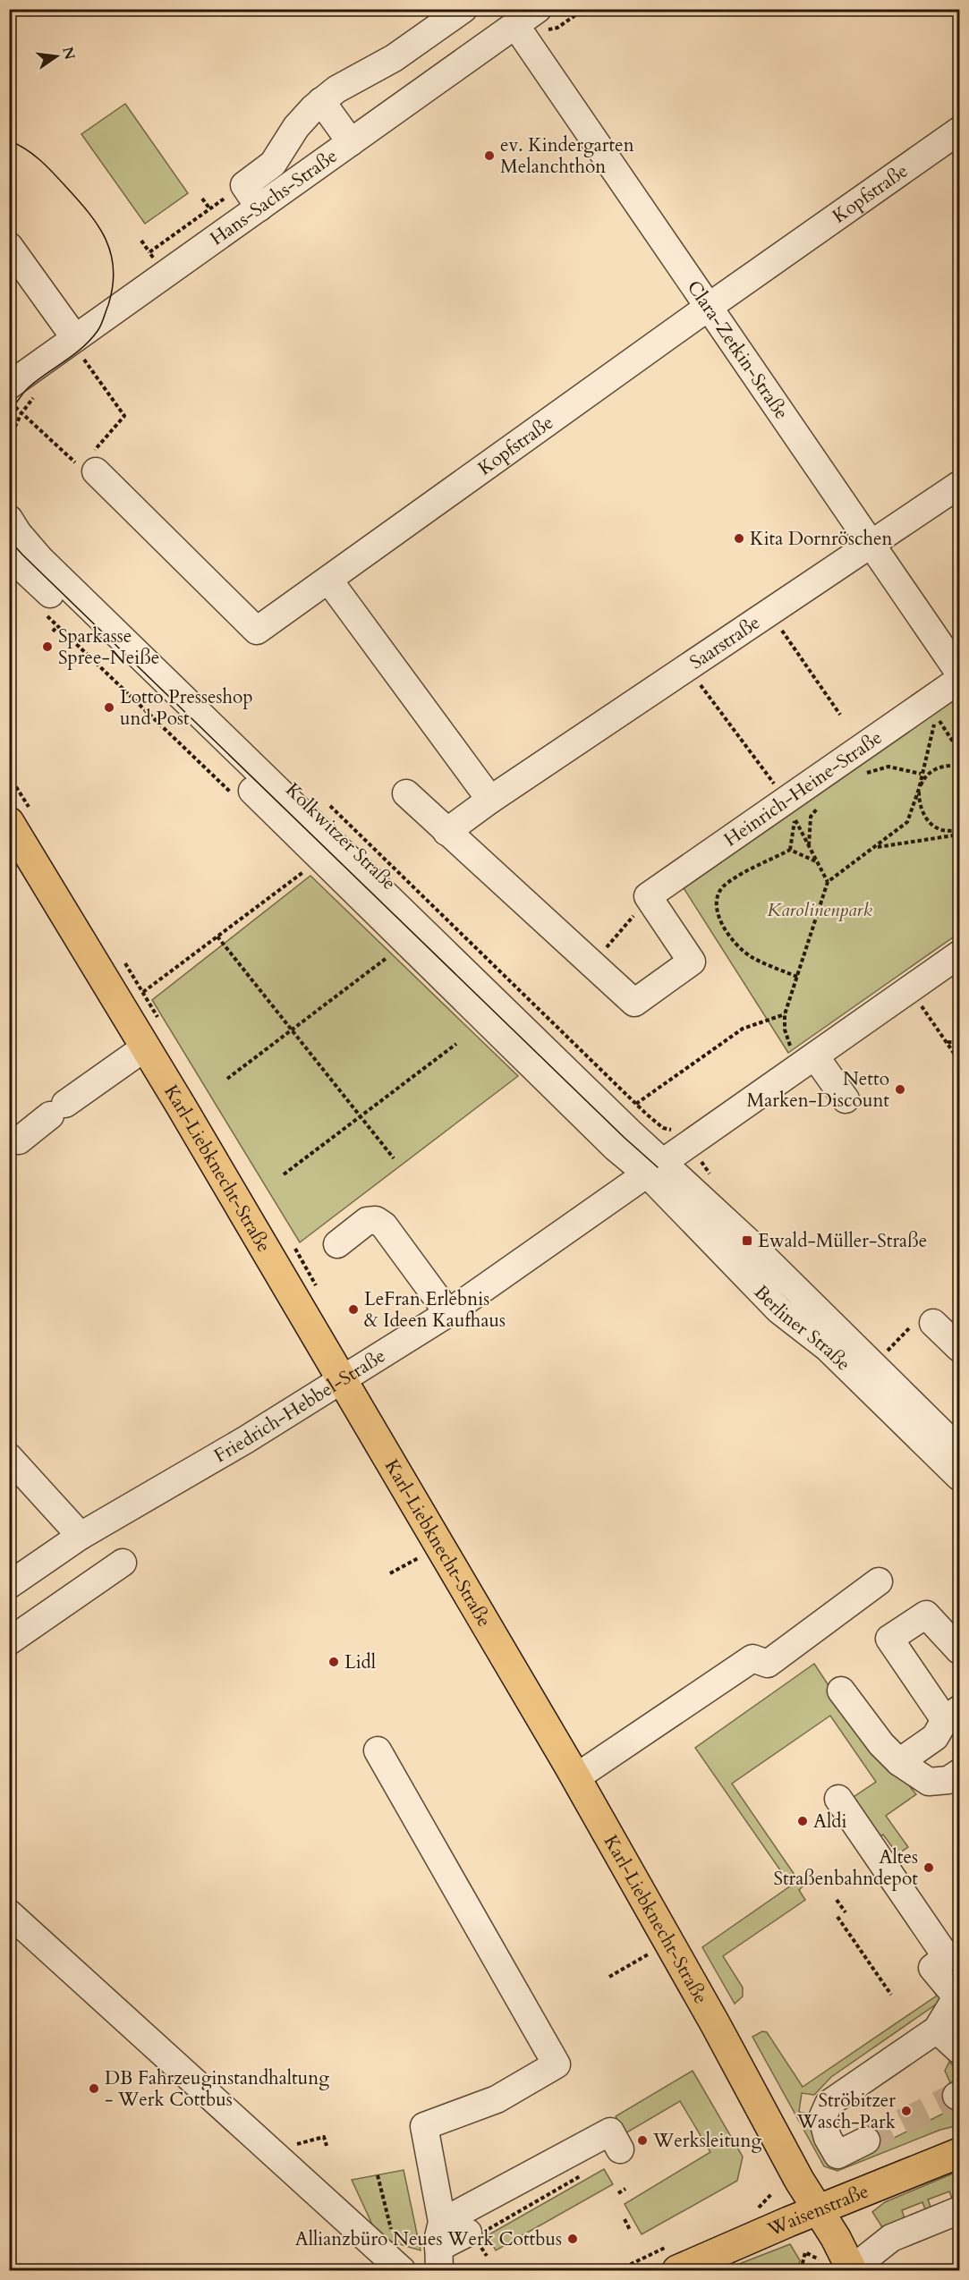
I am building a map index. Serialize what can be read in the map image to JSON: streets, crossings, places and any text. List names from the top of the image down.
{
  "streets": {
    "main road": ["Karl-Liebknecht-Straße", "Waisenstraße"],
    "street": [
      "Kopfstraße",
      "Hans-Sachs-Straße",
      "Clara-Zetkin-Straße",
      "Saarstraße",
      "Heinrich-Heine-Straße",
      "Kolkwitzer Straße",
      "Berliner Straße",
      "Friedrich-Hebbel-Straße"
    ]
  },
  "crossings": [
    ["Kopfstraße", "Clara-Zetkin-Straße"],
    ["Hans-Sachs-Straße", "Clara-Zetkin-Straße"],
    ["Clara-Zetkin-Straße", "Saarstraße"],
    ["Kolkwitzer Straße", "Berliner Straße"],
    ["Kolkwitzer Straße", "Friedrich-Hebbel-Straße"],
    ["Karl-Liebknecht-Straße", "Friedrich-Hebbel-Straße"],
    ["Karl-Liebknecht-Straße", "Waisenstraße"],
    ["Berliner Straße", "Friedrich-Hebbel-Straße"]
  ],
  "parks": ["Karolinenpark"],
  "places": {
    "other": [
      "ev. Kindergarten Melanchthon",
      "Kita Dornröschen",
      "Sparkasse Spree-Neiße",
      "Lotto Presseshop und Post",
      "Netto Marken-Discount",
      "LeFran Erlebnis & Ideen Kaufhaus",
      "Lidl",
      "Aldi",
      "Altes Straßenbahndepot",
      "DB Fahrzeuginstandhaltung - Werk Cottbus",
      "Ströbitzer Wasch-Park",
      "Werksleitung",
      "Allianzbüro Neues Werk Cottbus"
    ],
    "transit": ["Ewald-Müller-Straße"]
  },
  "north": "right"
}
